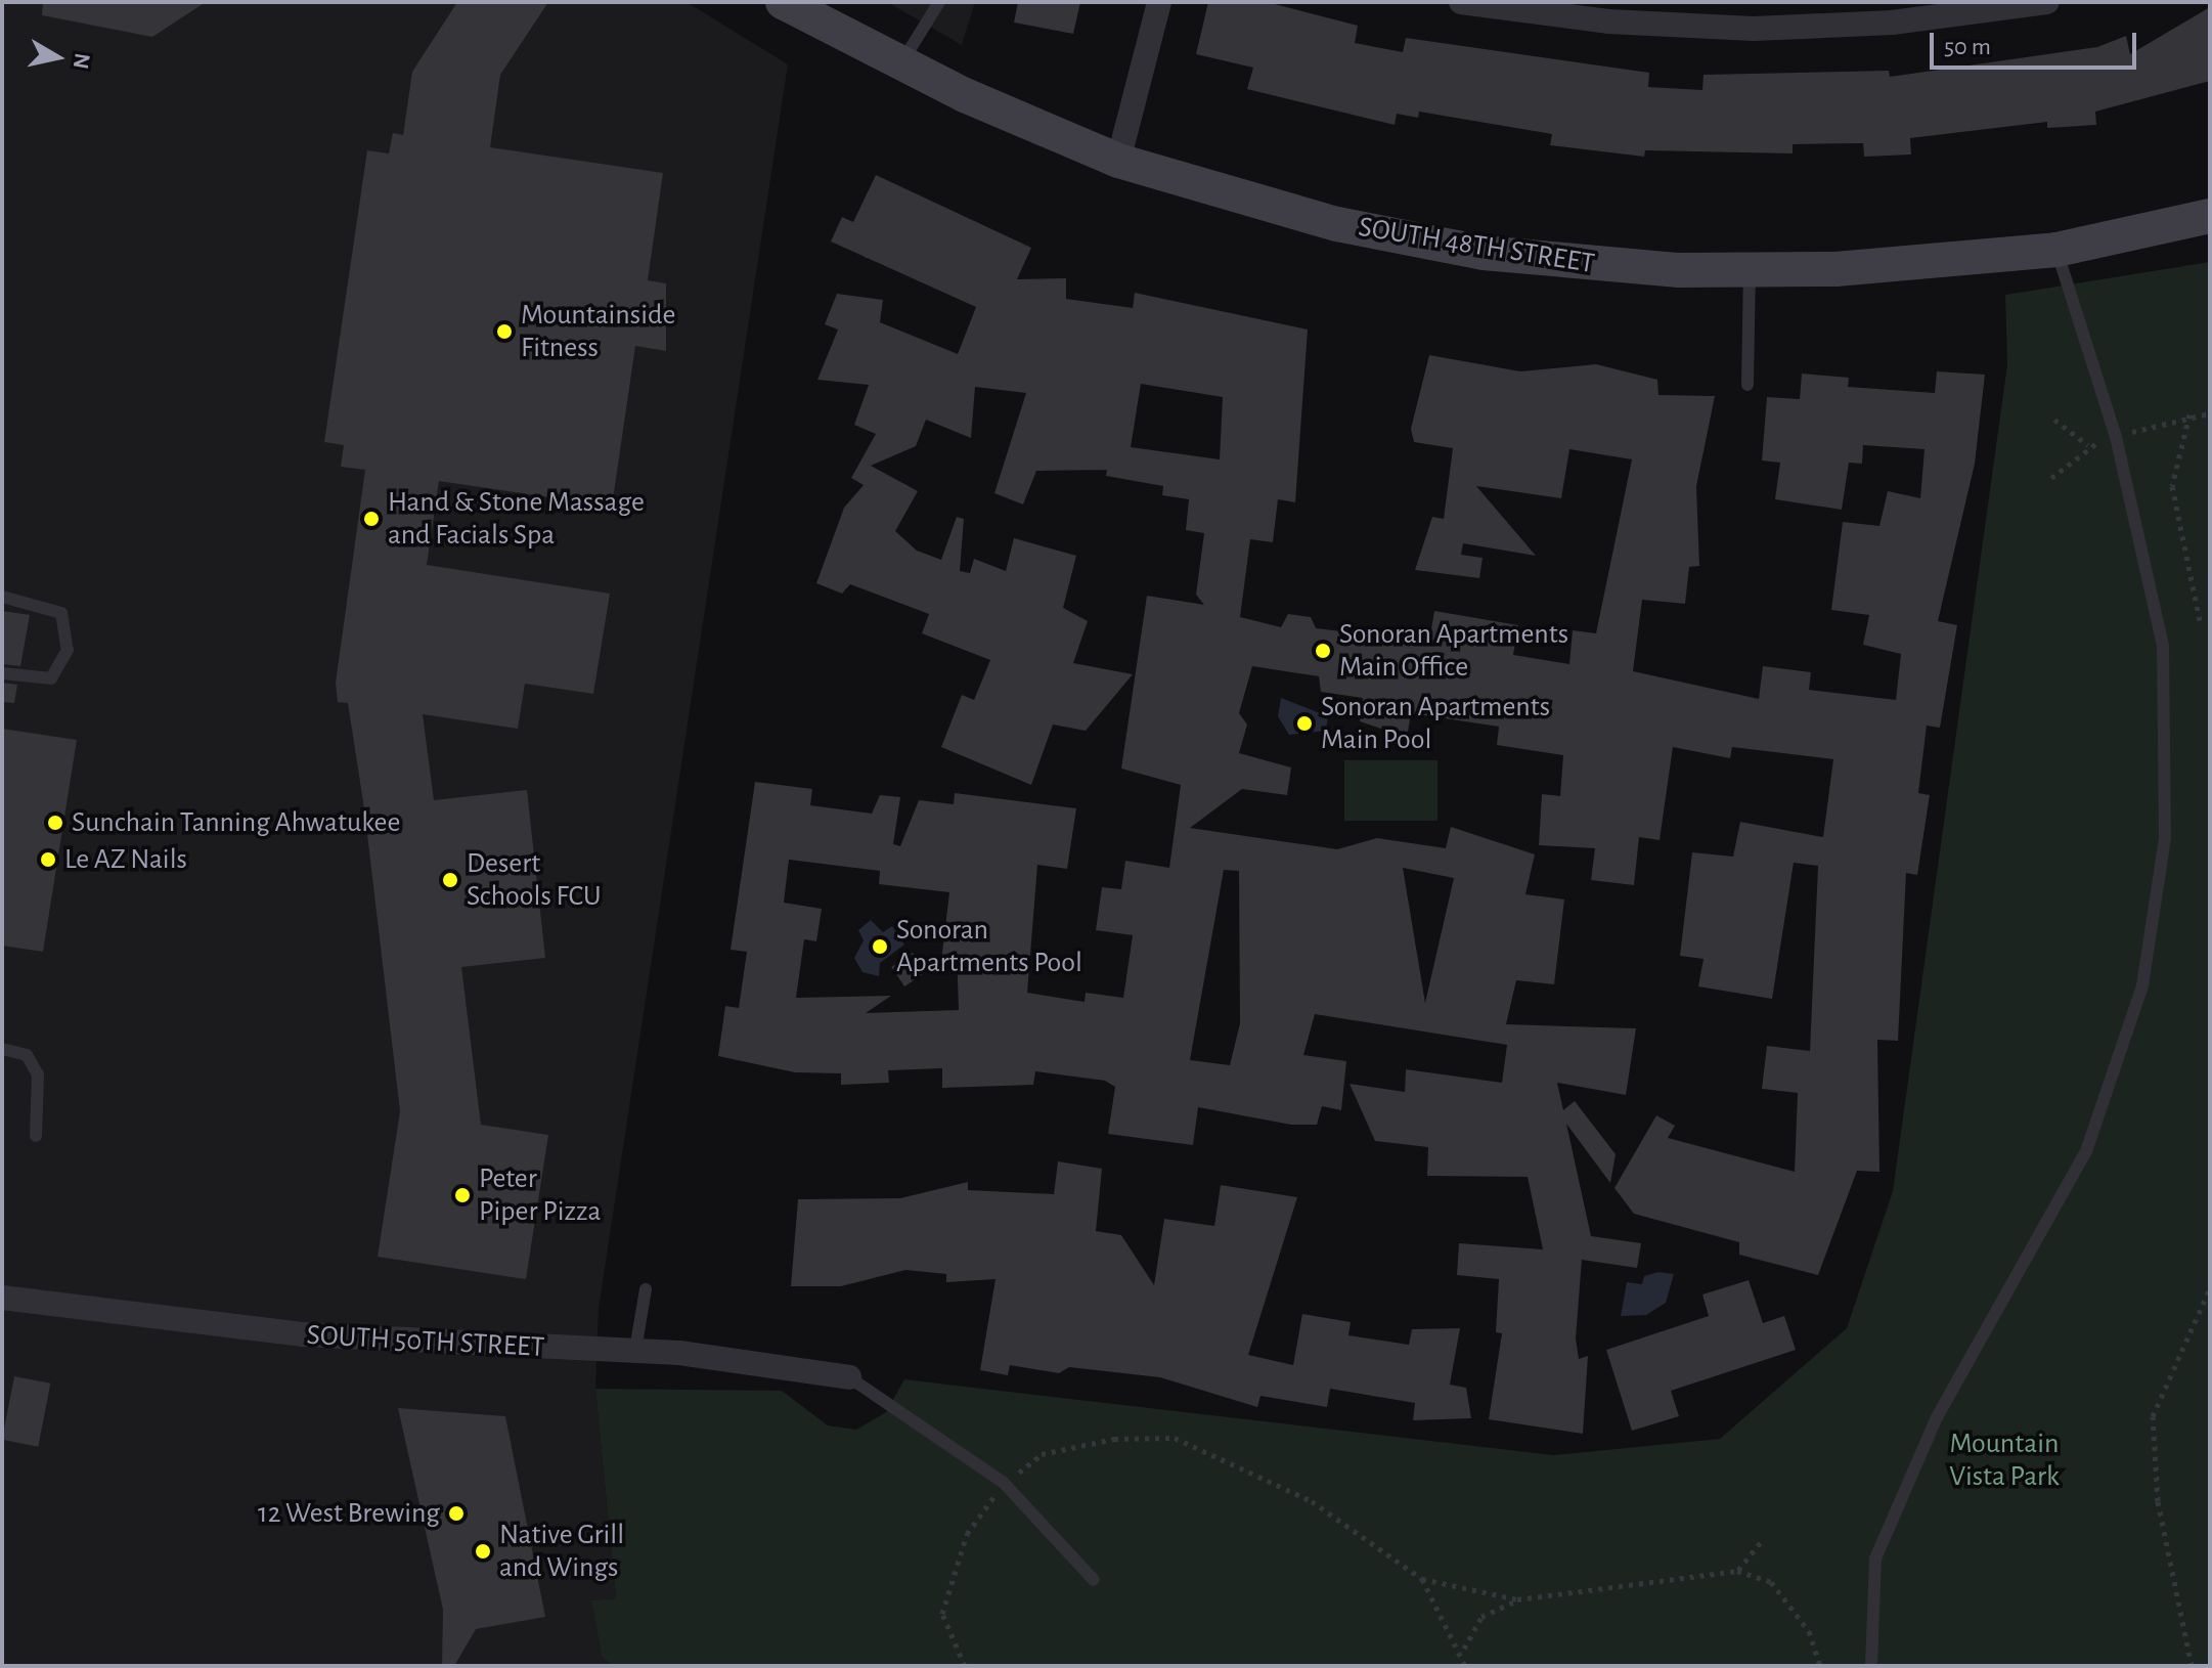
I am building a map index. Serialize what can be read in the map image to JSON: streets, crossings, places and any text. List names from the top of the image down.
{
  "streets": {
    "main road": ["SOUTH 48TH STREET"],
    "street": ["SOUTH 50TH STREET"]
  },
  "parks": ["Mountain Vista Park"],
  "places": [
    "Mountainside Fitness",
    "Hand & Stone Massage and Facials Spa",
    "Sonoran Apartments Main Office",
    "Sonoran Apartments Main Pool",
    "Sunchain Tanning Ahwatukee",
    "Le AZ Nails",
    "Desert Schools FCU",
    "Sonoran Apartments Pool",
    "Peter Piper Pizza",
    "12 West Brewing",
    "Native Grill and Wings"
  ],
  "scale_bar": "50 m",
  "north": "right"
}
